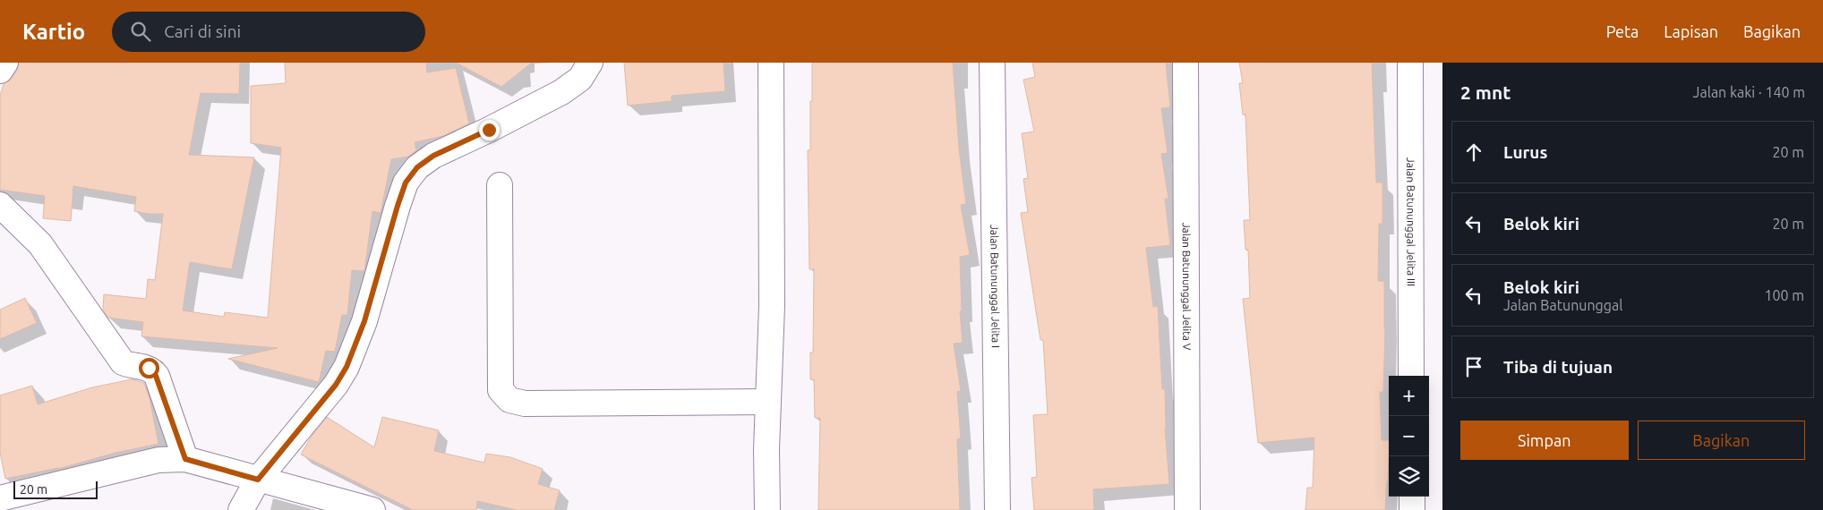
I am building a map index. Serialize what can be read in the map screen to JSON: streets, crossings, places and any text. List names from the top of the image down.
{
  "streets": {
    "street": ["Jalan Batununggal Jelita III", "Jalan Batununggal Jelita I", "Jalan Batununggal Jelita V"]
  },
  "scale_bar": "20 m",
  "page": {
    "header": "Kartio",
    "search": "Cari di sini",
    "nav": ["Peta", "Lapisan", "Bagikan"],
    "heading": ["2 mnt", "Jalan kaki · 140 m"],
    "list": [
      ["Lurus", "20 m"],
      ["Belok kiri", "20 m"],
      ["Belok kiri", "Jalan Batununggal", "100 m"],
      "Tiba di tujuan"
    ],
    "map_buttons": ["+", "−"],
    "buttons": ["Simpan", "Bagikan"],
    "scale": "20 m"
  }
}
